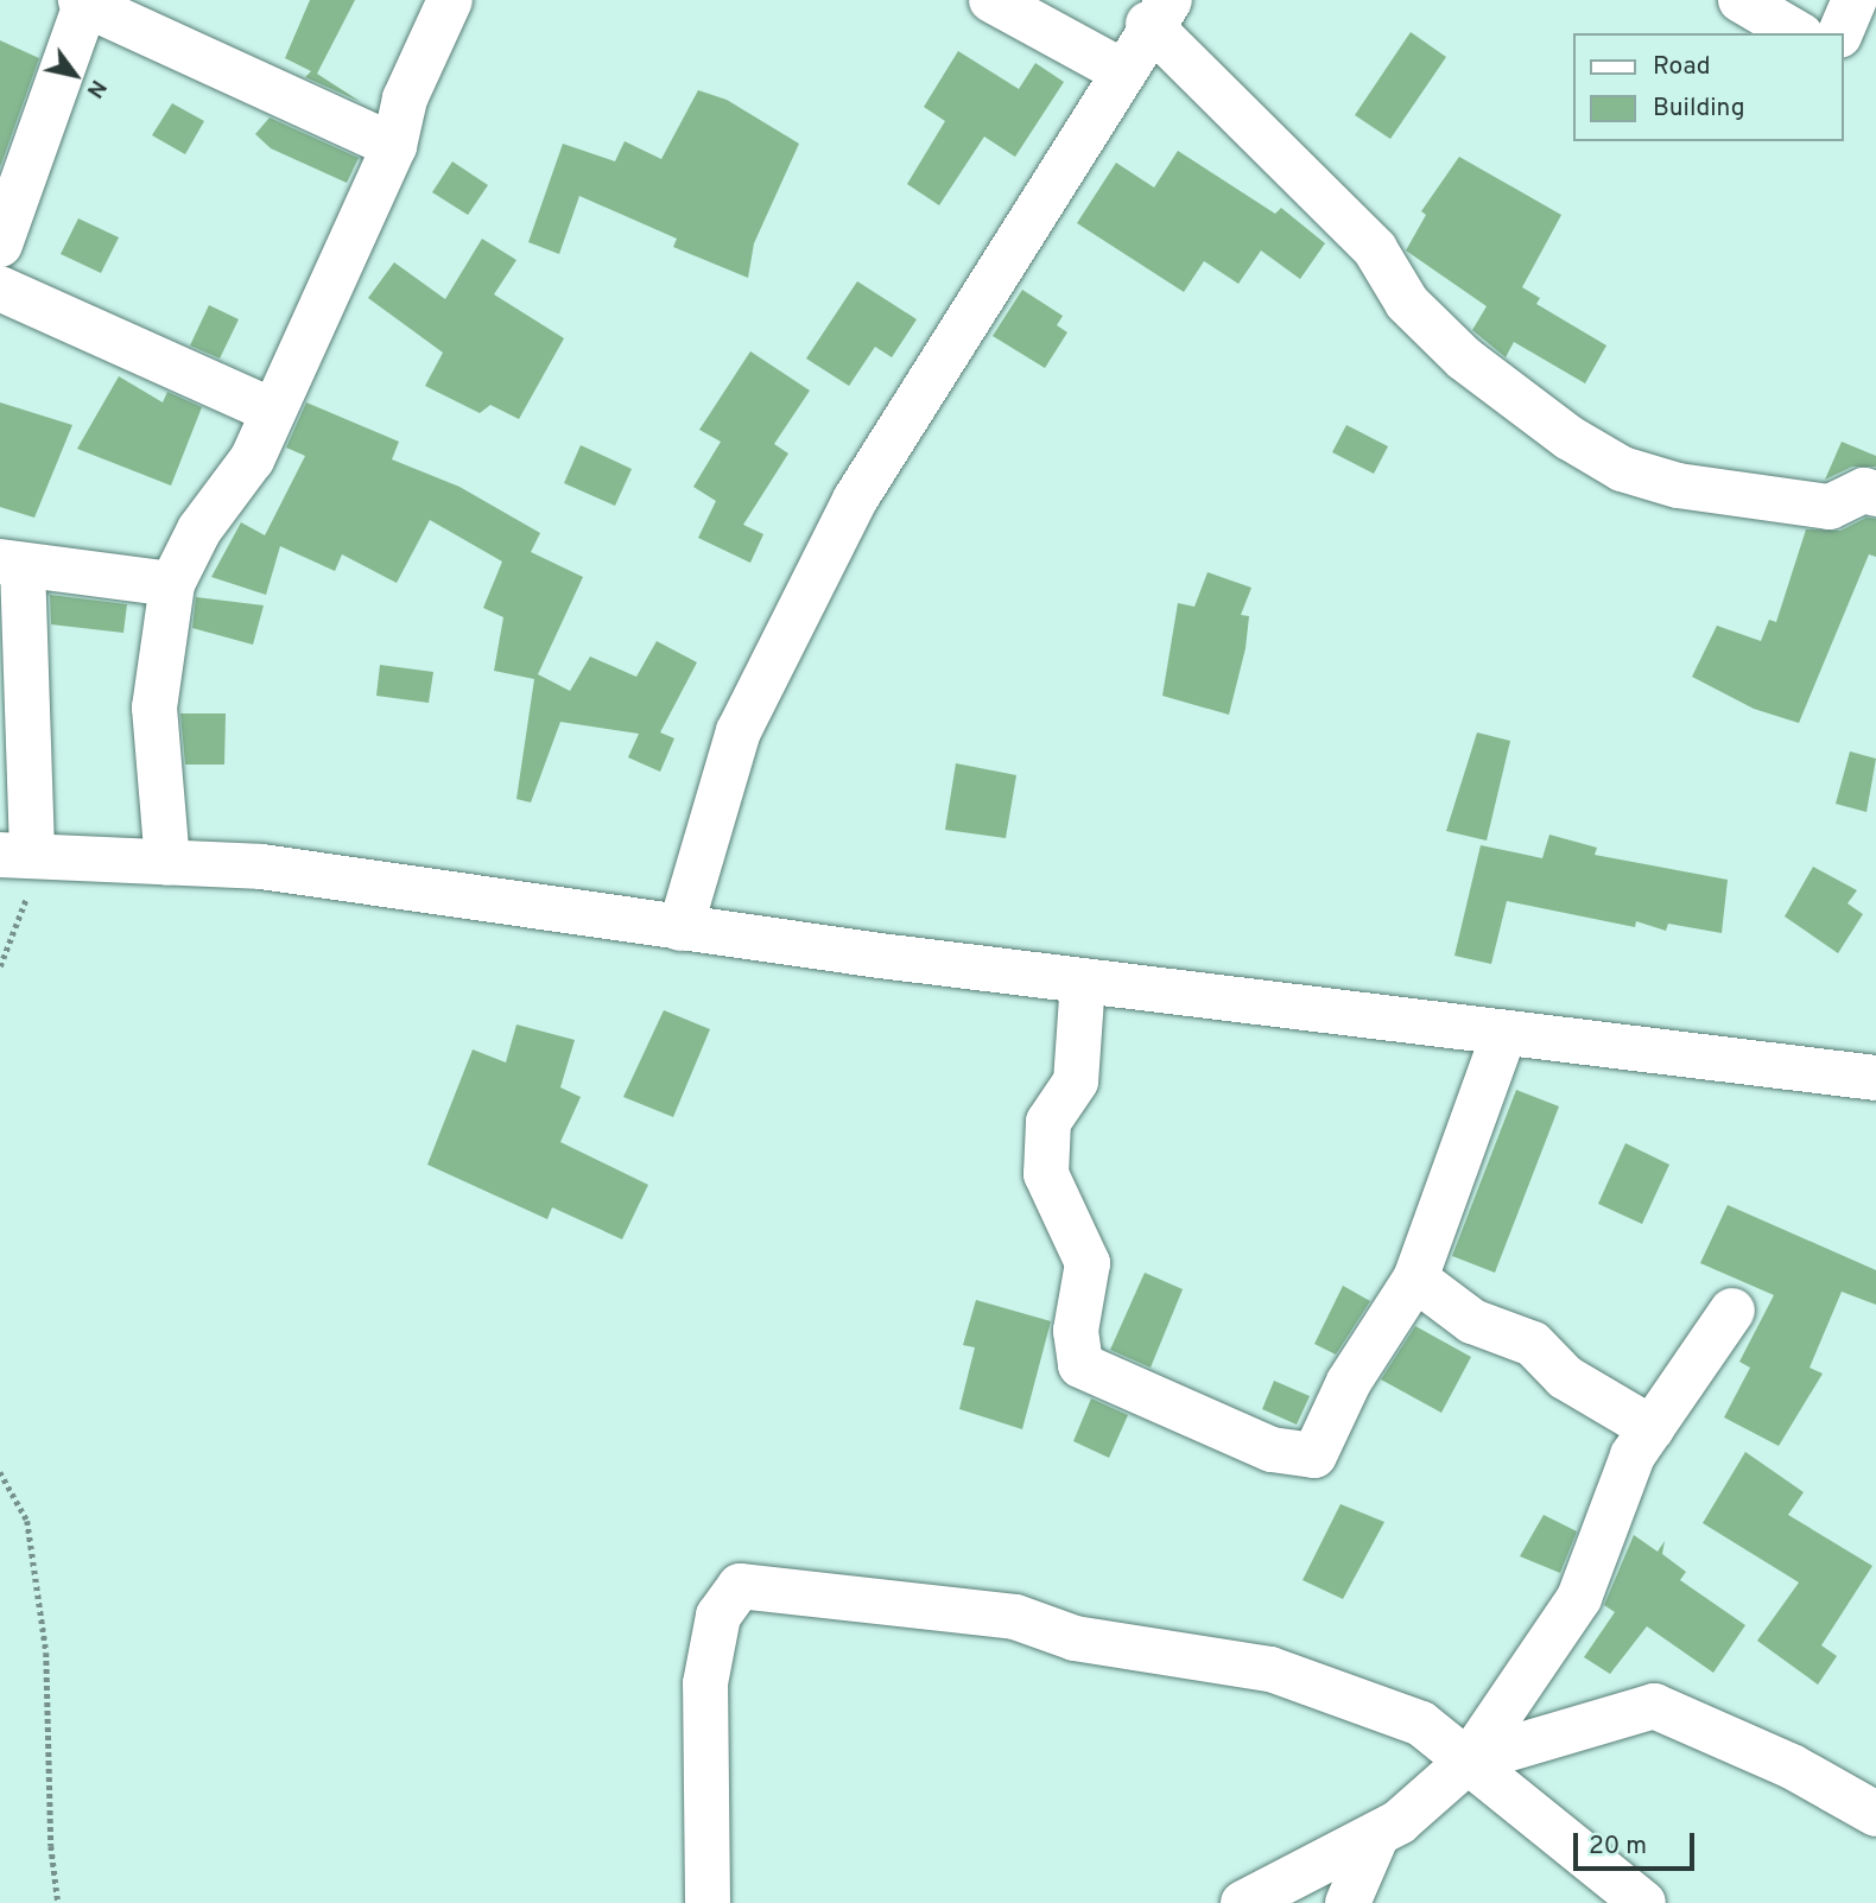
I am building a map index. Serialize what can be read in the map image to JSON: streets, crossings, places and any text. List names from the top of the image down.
{
  "legend": ["Road", "Building"],
  "scale_bar": "20 m",
  "north": "bottom right"
}
